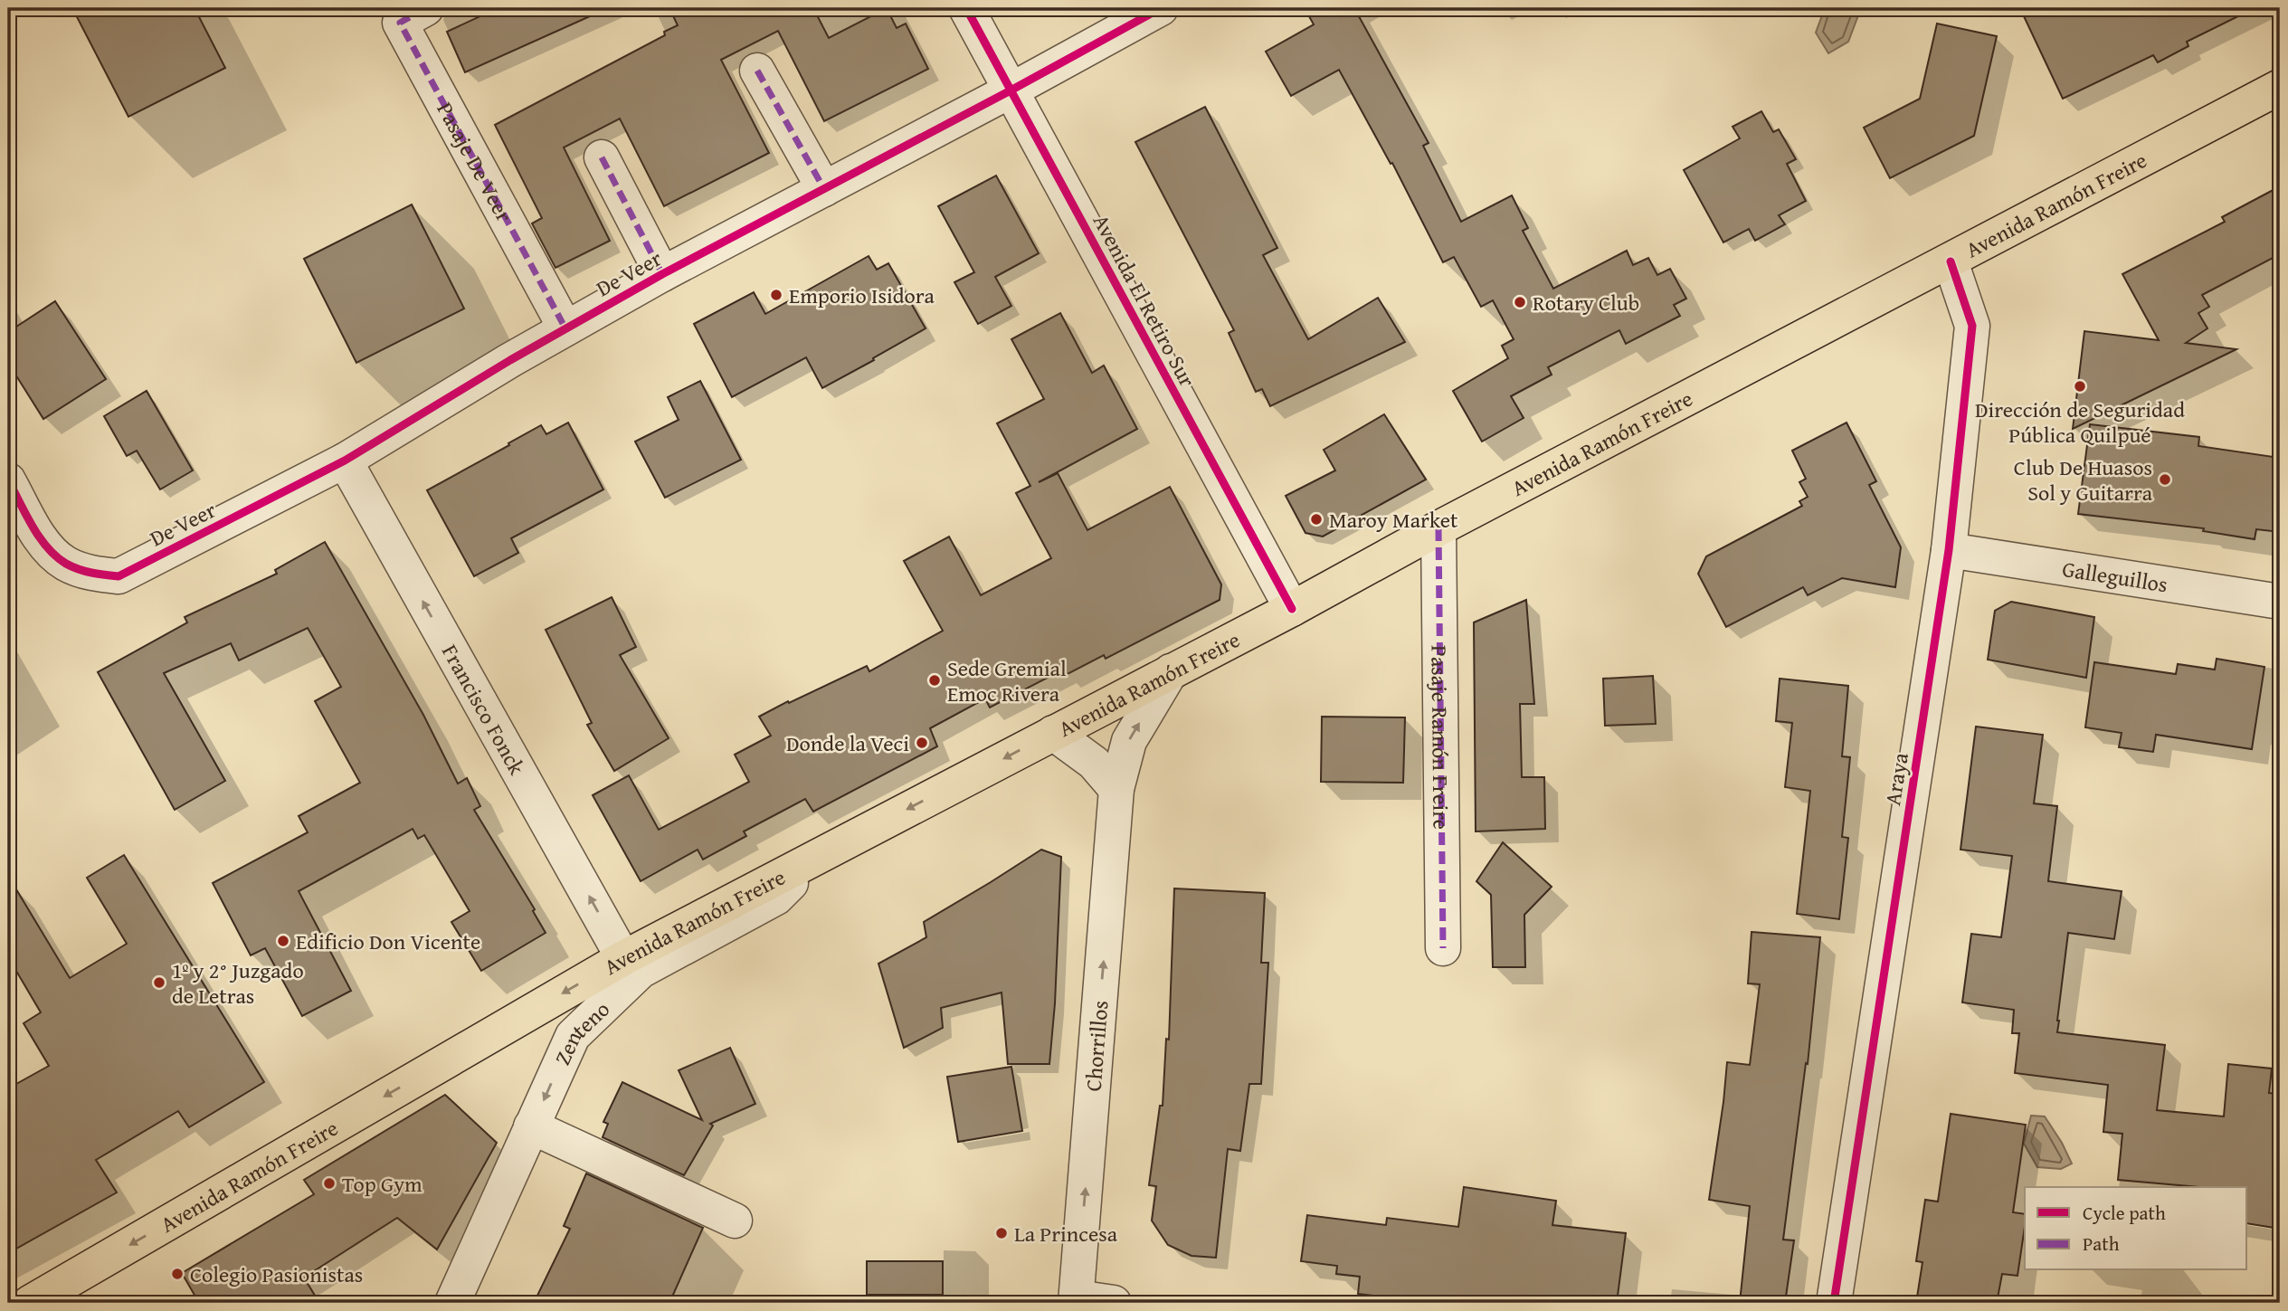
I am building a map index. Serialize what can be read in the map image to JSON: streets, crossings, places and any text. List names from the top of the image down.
{
  "streets": {
    "main road": ["Avenida Ramón Freire"],
    "street": [
      "Pasaje De Veer",
      "De Veer",
      "Avenida El Retiro Sur",
      "Galleguillos",
      "Francisco Fonck",
      "Pasaje Ramón Freire",
      "Araya",
      "Zenteno",
      "Chorrillos"
    ]
  },
  "crossings": [
    ["Pasaje De Veer", "De Veer"],
    ["Avenida Ramón Freire", "Avenida El Retiro Sur"],
    ["Avenida Ramón Freire", "Francisco Fonck"],
    ["Avenida Ramón Freire", "Pasaje Ramón Freire"],
    ["Avenida Ramón Freire", "Araya"],
    ["Avenida Ramón Freire", "Zenteno"],
    ["Avenida Ramón Freire", "Chorrillos"],
    ["De Veer", "Avenida El Retiro Sur"],
    ["De Veer", "Francisco Fonck"],
    ["Galleguillos", "Araya"]
  ],
  "one_way": [
    "Avenida Ramón Freire",
    "Francisco Fonck",
    "Zenteno",
    "Chorrillos"
  ],
  "places": [
    "Emporio Isidora",
    "Rotary Club",
    "Dirección de Seguridad Pública Quilpué",
    "Club De Huasos Sol y Guitarra",
    "Maroy Market",
    "Sede Gremial Emoc Rivera",
    "Donde la Veci",
    "Edificio Don Vicente",
    "1º y 2° Juzgado de Letras",
    "Top Gym",
    "La Princesa",
    "Colegio Pasionistas"
  ],
  "legend": ["Cycle path", "Path"]
}
